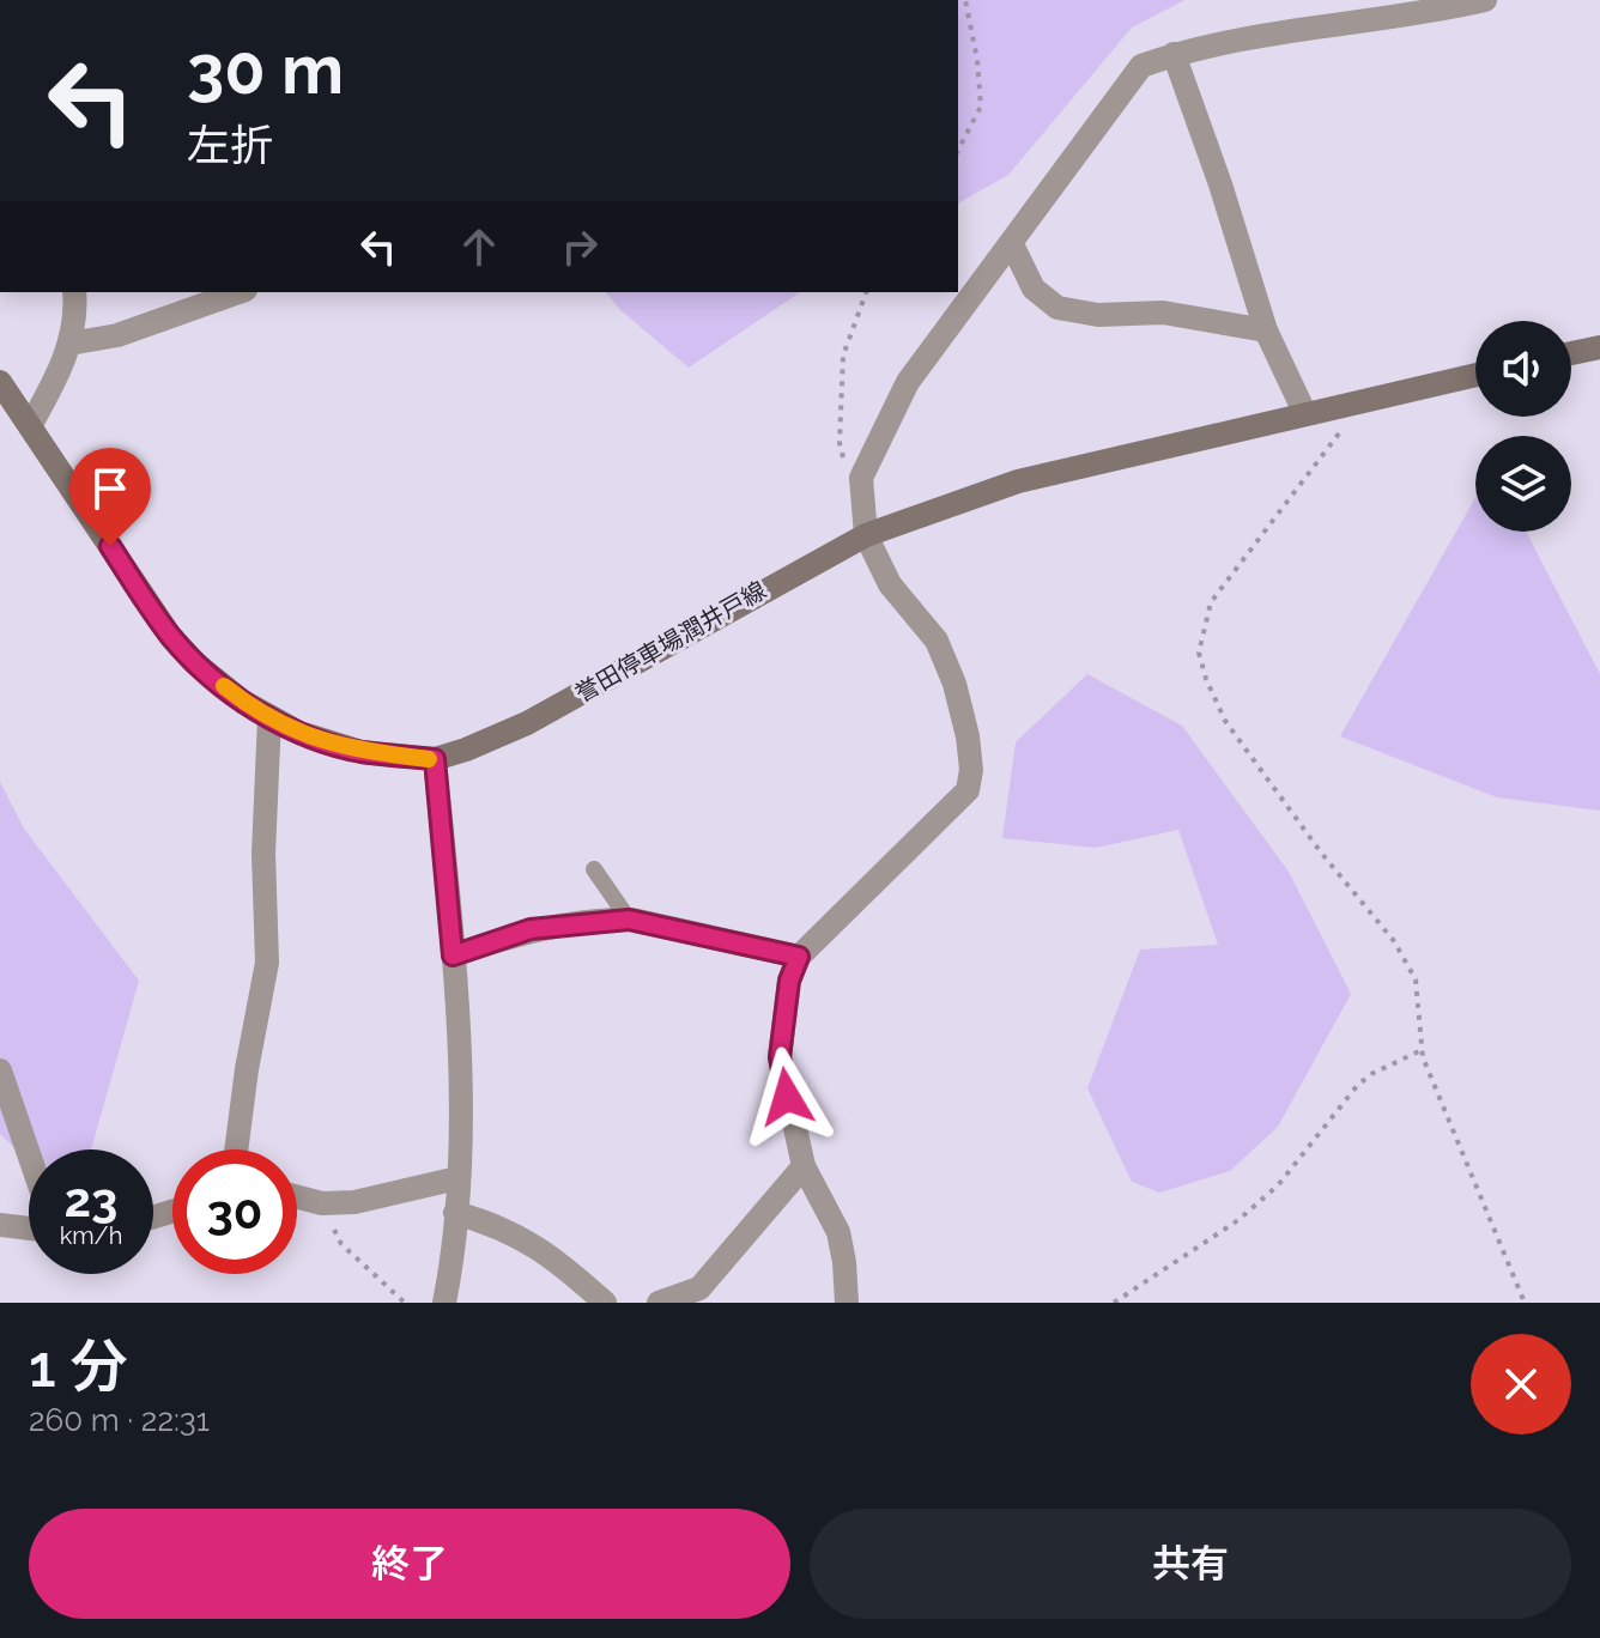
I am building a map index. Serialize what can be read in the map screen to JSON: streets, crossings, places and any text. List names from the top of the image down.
{
  "streets": {
    "main road": ["誉田停車場潤井戸線"]
  },
  "page": {
    "turn": ["30 m", "左折"],
    "speed": "23 km/h",
    "limit": "30",
    "heading": ["1 分", "260 m · 22:31"],
    "buttons": ["終了", "共有"]
  }
}
